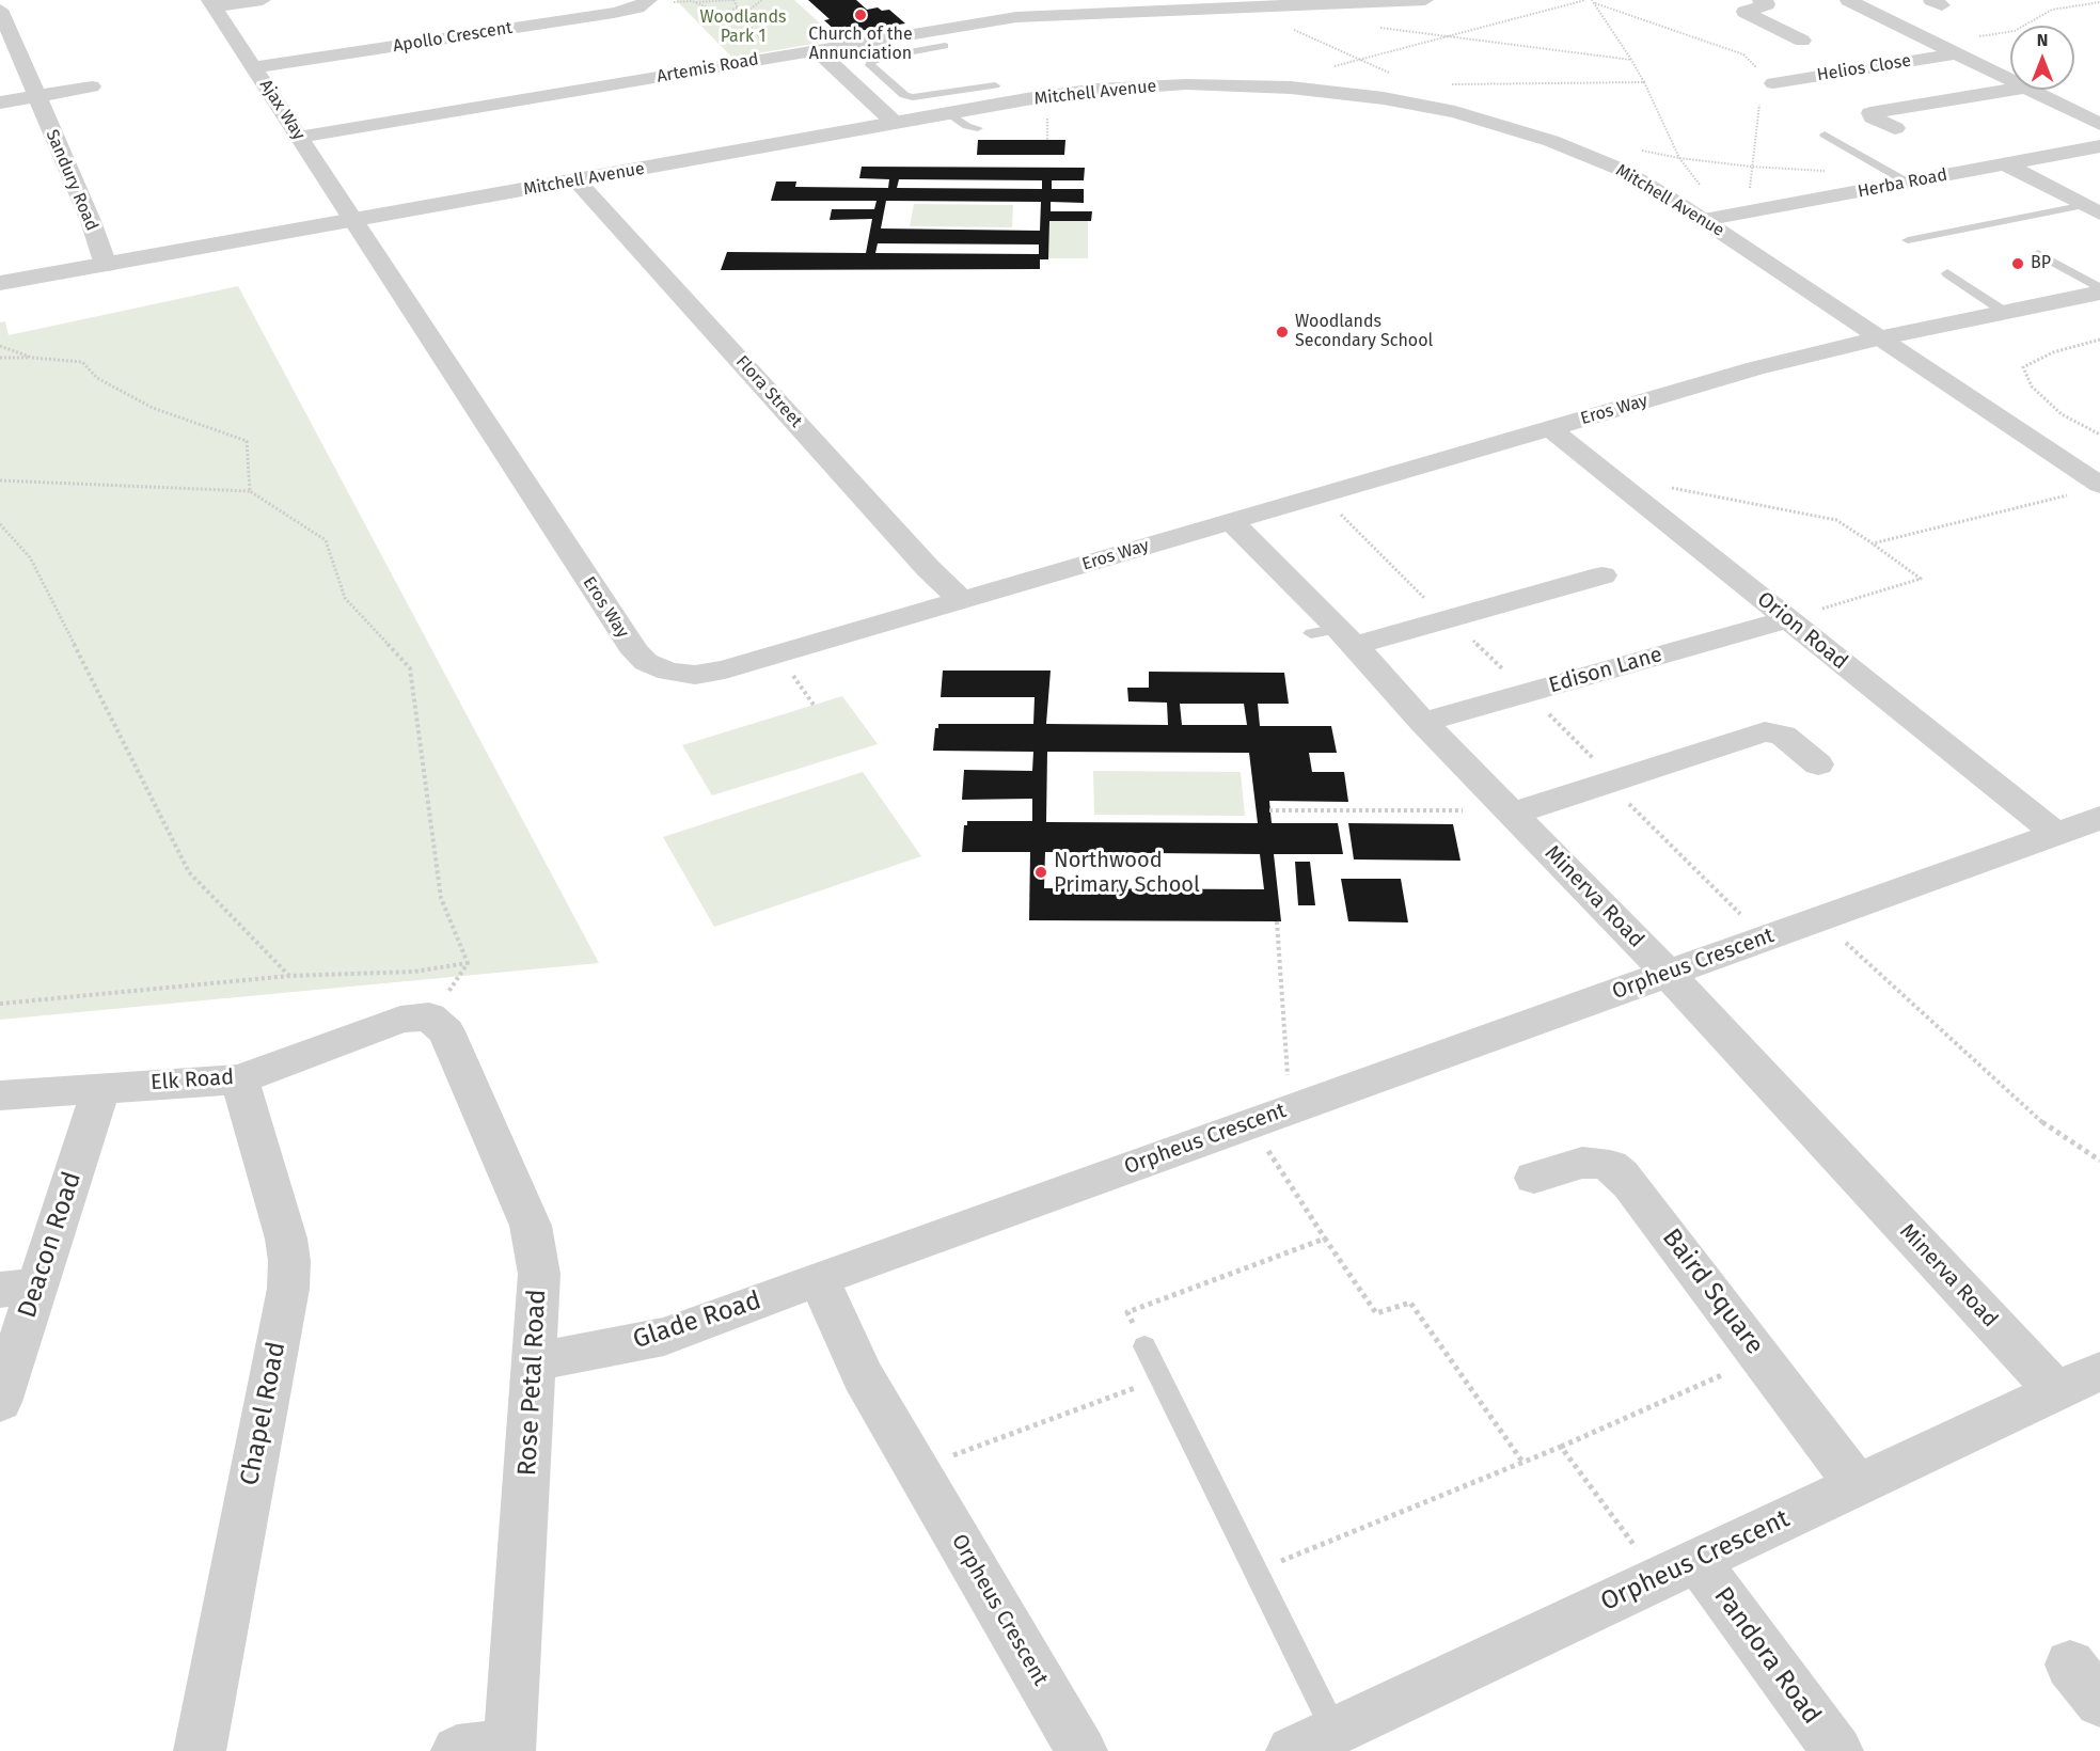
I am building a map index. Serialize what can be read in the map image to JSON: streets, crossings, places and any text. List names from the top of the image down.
{
  "streets": {
    "street": [
      "Apollo Crescent",
      "Artemis Road",
      "Helios Close",
      "Mitchell Avenue",
      "Ajax Way",
      "Sandury Road",
      "Herba Road",
      "Flora Street",
      "Eros Way",
      "Orion Road",
      "Edison Lane",
      "Minerva Road",
      "Orpheus Crescent",
      "Elk Road",
      "Deacon Road",
      "Baird Square",
      "Glade Road",
      "Rose Petal Road",
      "Chapel Road",
      "Pandora Road"
    ]
  },
  "crossings": [
    ["Apollo Crescent", "Ajax Way"],
    ["Artemis Road", "Ajax Way"],
    ["Mitchell Avenue", "Ajax Way"],
    ["Mitchell Avenue", "Sandury Road"],
    ["Mitchell Avenue", "Herba Road"],
    ["Mitchell Avenue", "Flora Street"],
    ["Mitchell Avenue", "Eros Way"],
    ["Ajax Way", "Eros Way"],
    ["Flora Street", "Eros Way"],
    ["Eros Way", "Orion Road"],
    ["Eros Way", "Minerva Road"],
    ["Orion Road", "Edison Lane"],
    ["Orion Road", "Orpheus Crescent"],
    ["Edison Lane", "Minerva Road"],
    ["Minerva Road", "Orpheus Crescent"],
    ["Orpheus Crescent", "Baird Square"],
    ["Orpheus Crescent", "Glade Road"],
    ["Orpheus Crescent", "Pandora Road"],
    ["Elk Road", "Deacon Road"],
    ["Elk Road", "Rose Petal Road"],
    ["Elk Road", "Chapel Road"],
    ["Glade Road", "Rose Petal Road"]
  ],
  "parks": ["Woodlands Park 1"],
  "places": [
    "Church of the Annunciation",
    "BP",
    "Woodlands Secondary School",
    "Northwood Primary School"
  ],
  "north": "top"
}
